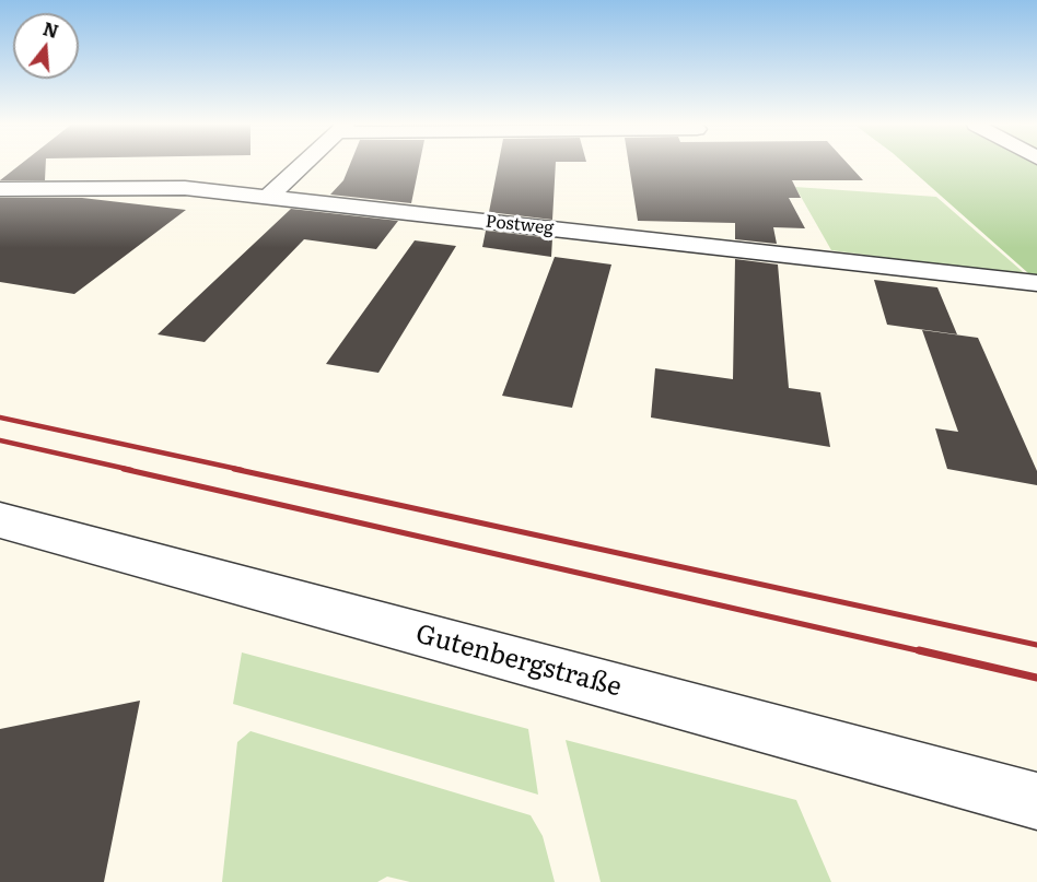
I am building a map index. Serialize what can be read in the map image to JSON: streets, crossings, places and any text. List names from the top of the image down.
{
  "streets": {
    "street": ["Postweg", "Gutenbergstraße"]
  },
  "north": "top"
}
